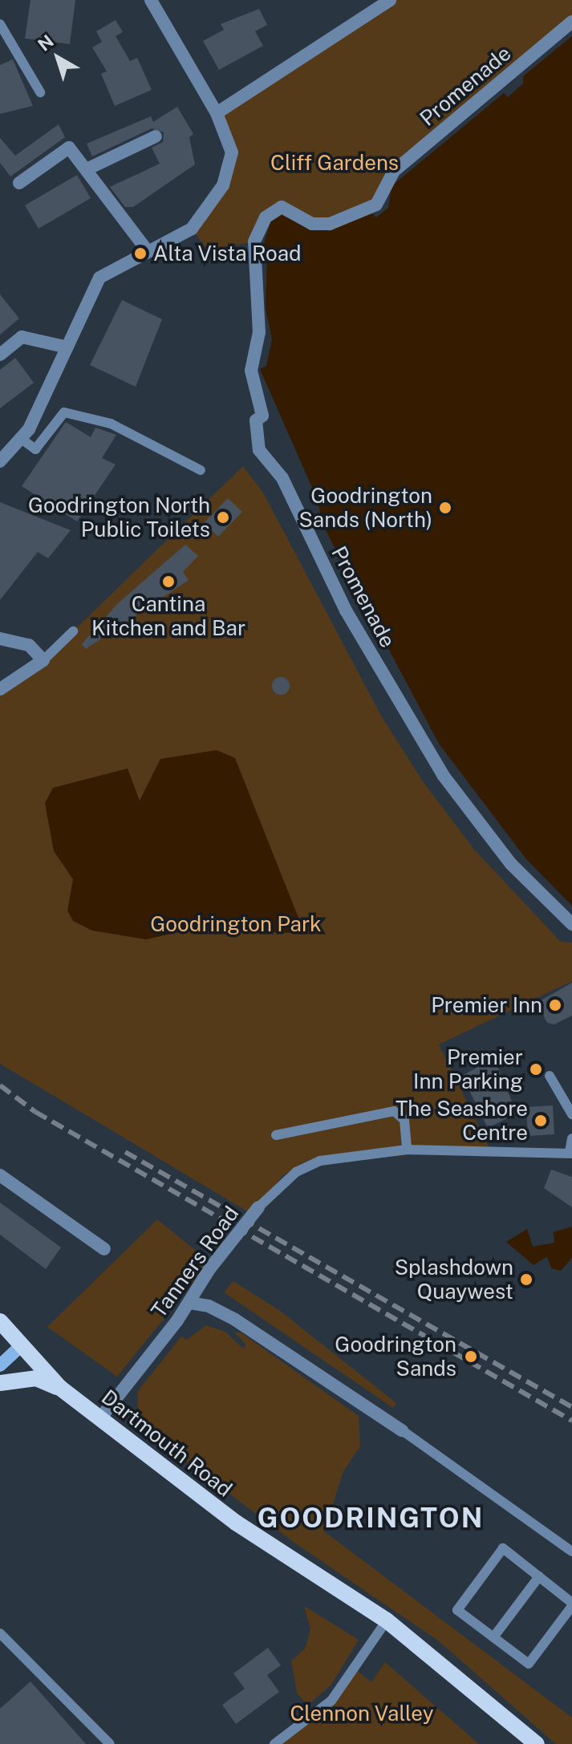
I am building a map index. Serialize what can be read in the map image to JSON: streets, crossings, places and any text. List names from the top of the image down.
{
  "streets": {
    "main road": ["Dartmouth Road"],
    "street": ["Promenade", "Tanners Road"]
  },
  "crossings": [
    ["Tanners Road", "Dartmouth Road"]
  ],
  "districts": ["GOODRINGTON"],
  "parks": ["Cliff Gardens", "Goodrington Park", "Clennon Valley"],
  "places": [
    "Alta Vista Road",
    "Goodrington Sands (North)",
    "Goodrington North Public Toilets",
    "Cantina Kitchen and Bar",
    "Premier Inn",
    "Premier Inn Parking",
    "The Seashore Centre",
    "Splashdown Quaywest",
    "Goodrington Sands"
  ],
  "north": "top left"
}
